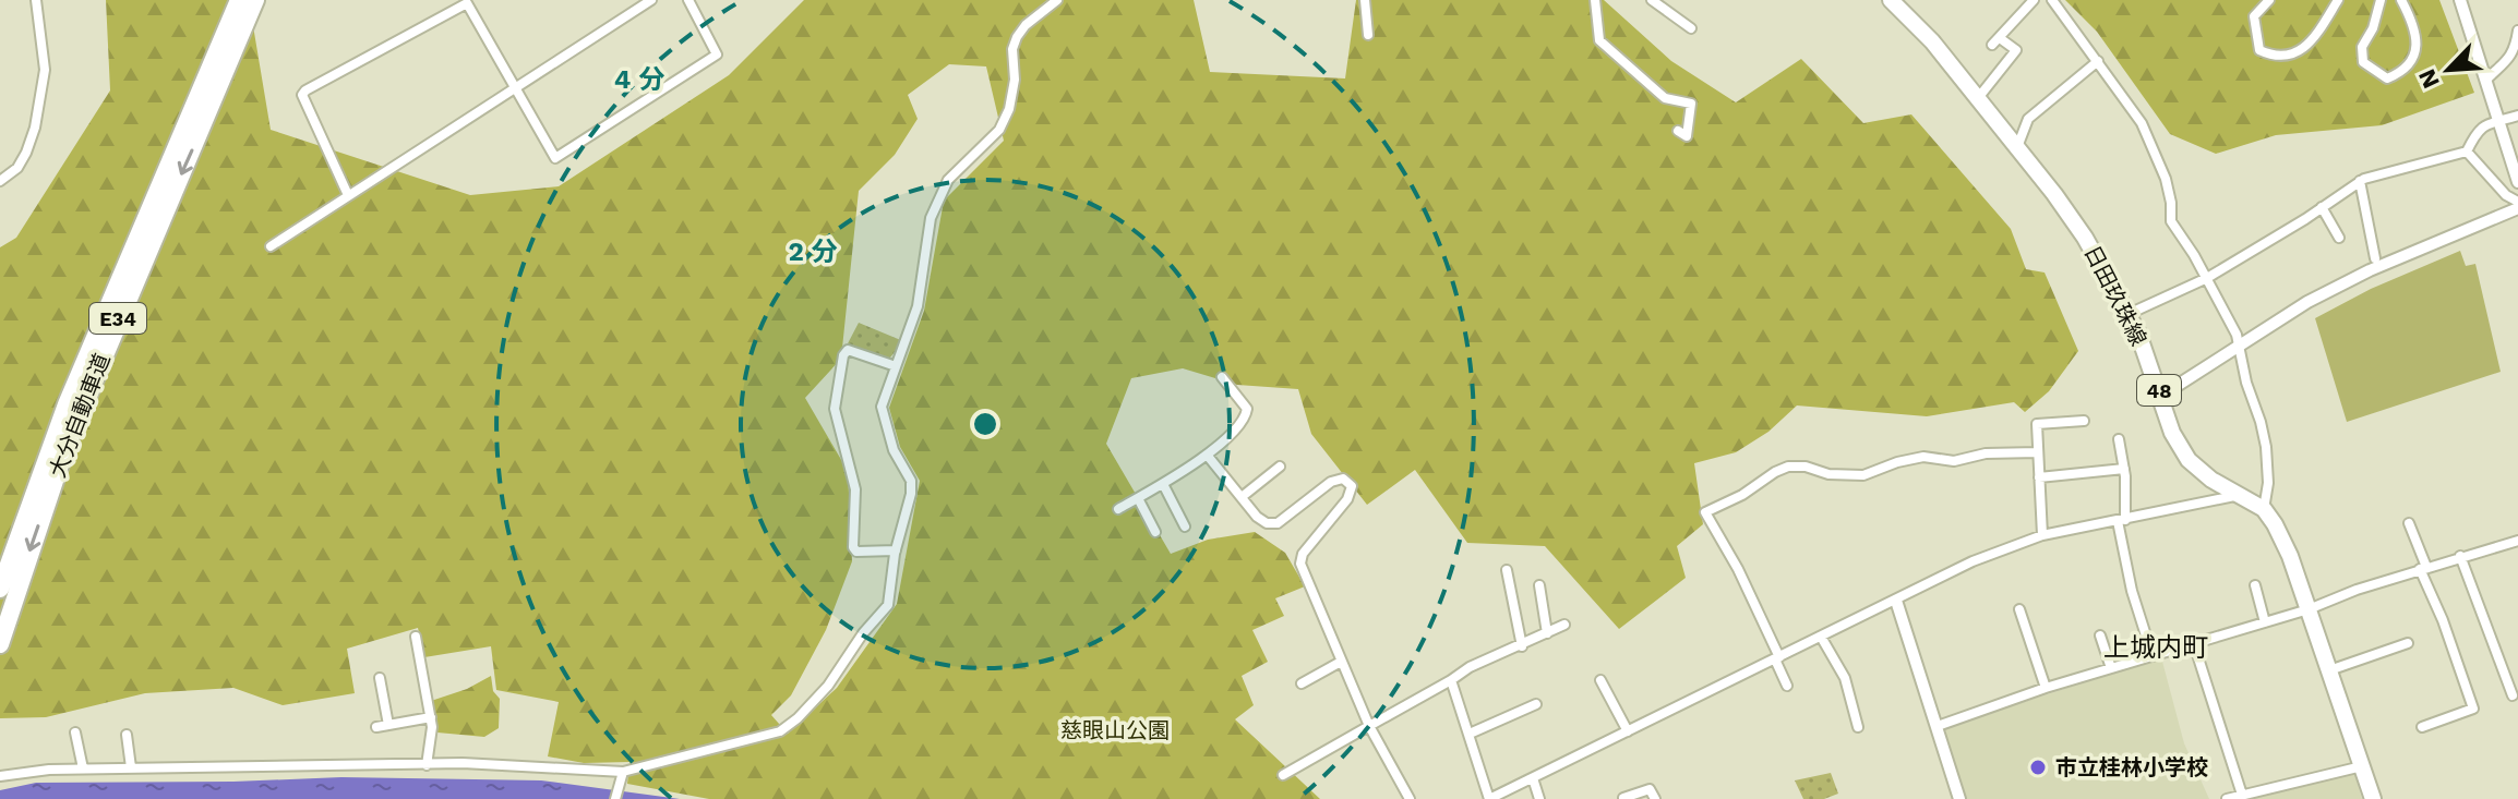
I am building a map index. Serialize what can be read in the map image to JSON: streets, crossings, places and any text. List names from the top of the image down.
{
  "streets": {
    "highway": ["E34", "大分自動車道"],
    "main road": ["日田玖珠線", "48"]
  },
  "districts": ["上城内町"],
  "parks": ["慈眼山公園"],
  "places": ["市立桂林小学校"],
  "north": "bottom left",
  "rings": ["4 分", "2 分"]
}
